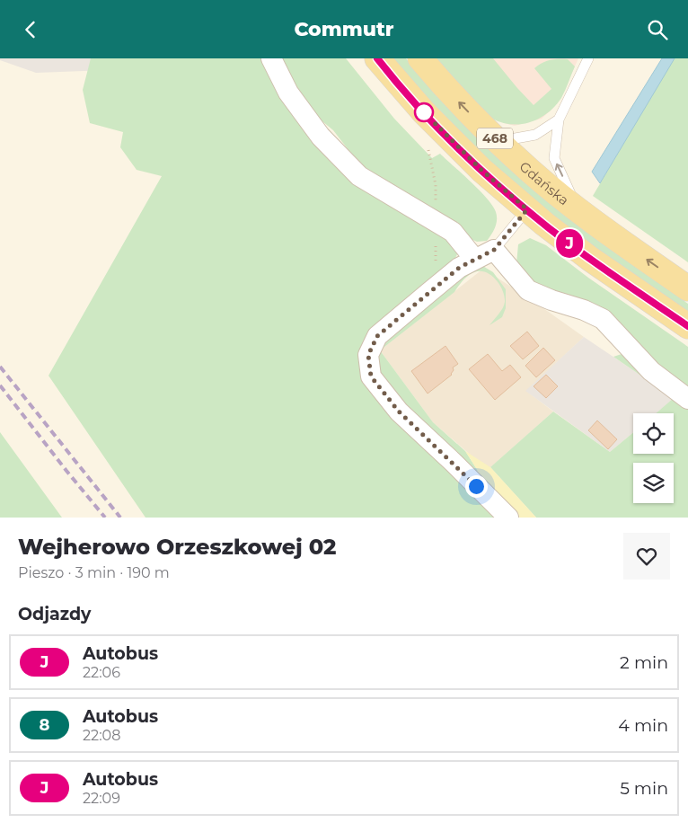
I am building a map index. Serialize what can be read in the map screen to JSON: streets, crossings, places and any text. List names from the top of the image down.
{
  "streets": {
    "main road": ["468", "Gdańska"]
  },
  "crossings": [
    ["468", "Gdańska"]
  ],
  "lines": ["bus line J"],
  "page": {
    "header": "Commutr",
    "on_map": "J",
    "heading": [
      ["Wejherowo Orzeszkowej 02", "Pieszo · 3 min · 190 m"],
      "Odjazdy"
    ],
    "list": [
      {
        "mark": "J",
        "name": "Autobus",
        "note": "22:06",
        "value": "2 min"
      },
      {
        "mark": "8",
        "name": "Autobus",
        "note": "22:08",
        "value": "4 min"
      },
      {
        "mark": "J",
        "name": "Autobus",
        "note": "22:09",
        "value": "5 min"
      }
    ]
  }
}
